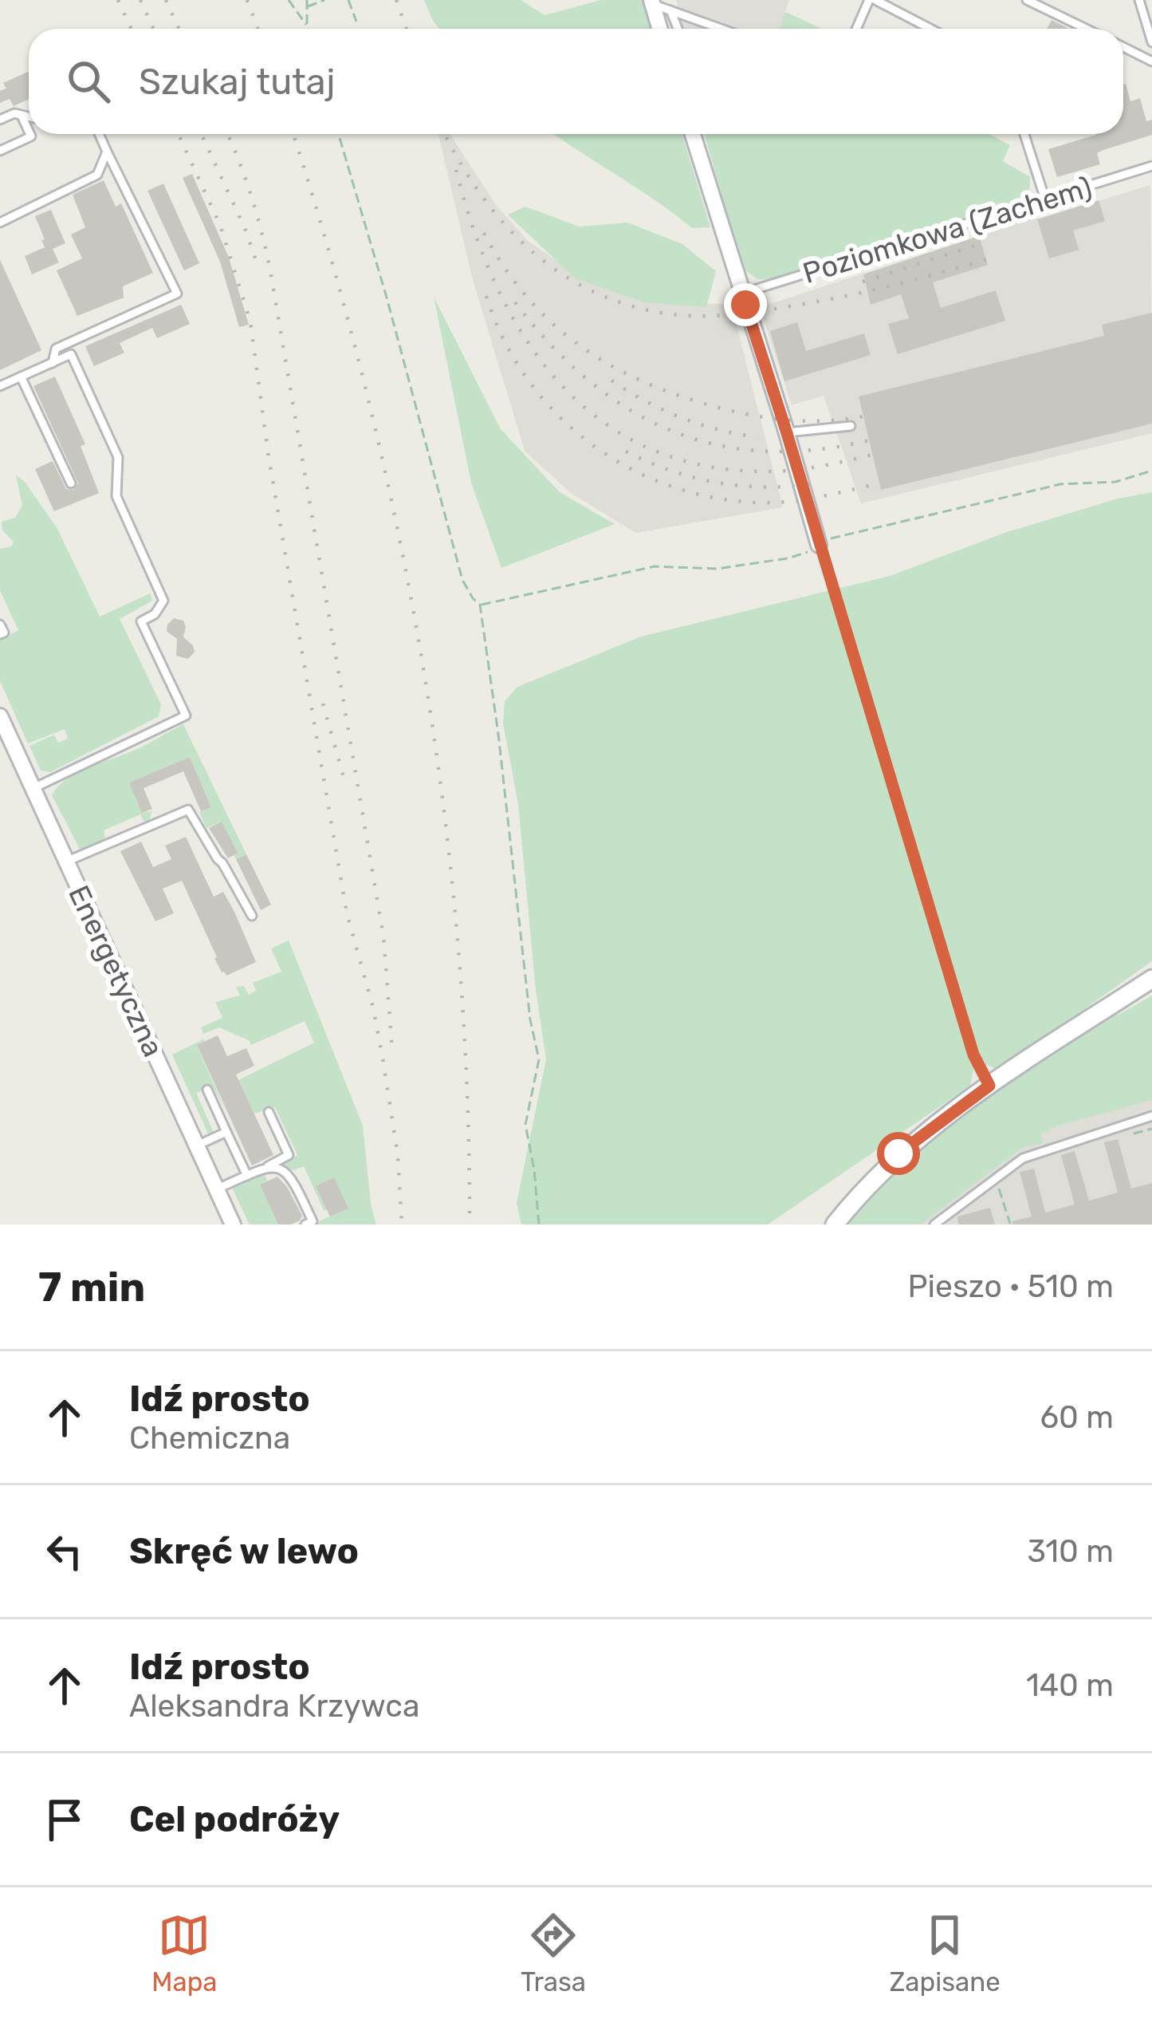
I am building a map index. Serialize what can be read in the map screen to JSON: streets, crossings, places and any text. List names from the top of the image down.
{
  "streets": {
    "street": ["Energetyczna"],
    "lane": ["Poziomkowa (Zachem)"]
  },
  "page": {
    "search": "Szukaj tutaj",
    "heading": ["7 min", "Pieszo · 510 m"],
    "list": [
      ["Idź prosto", "Chemiczna", "60 m"],
      ["Skręć w lewo", "310 m"],
      ["Idź prosto", "Aleksandra Krzywca", "140 m"],
      "Cel podróży"
    ],
    "nav": ["Mapa", "Trasa", "Zapisane"]
  }
}
